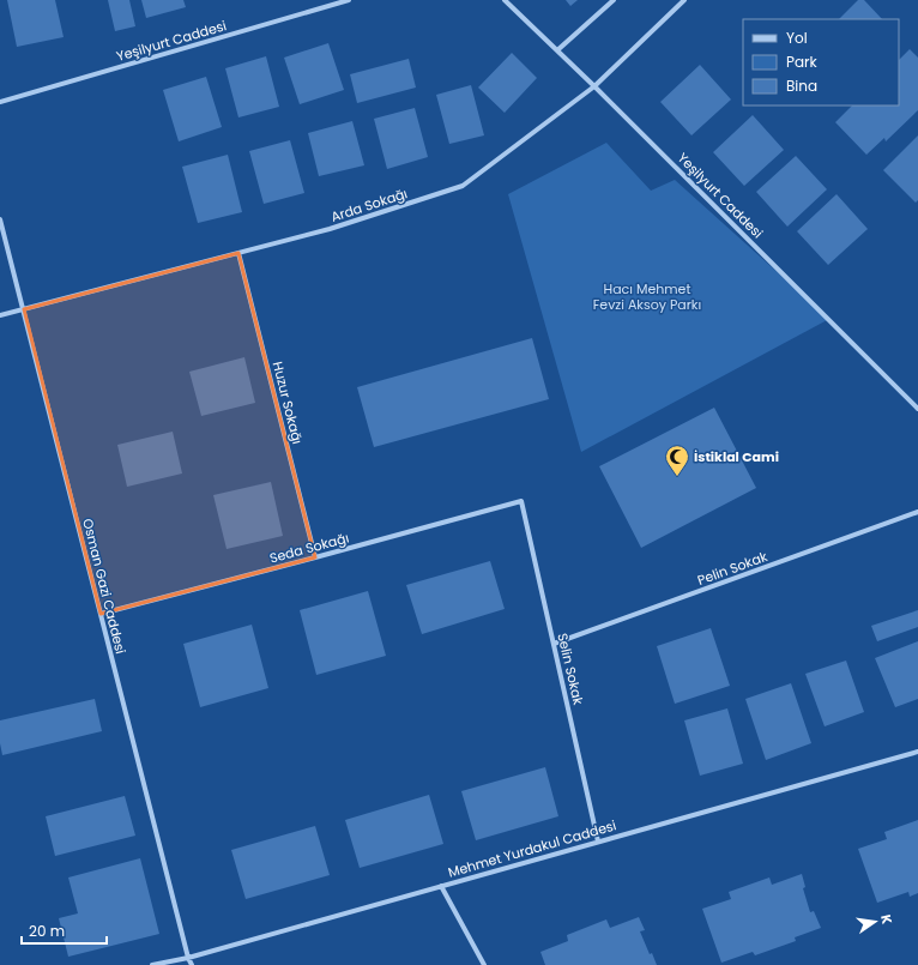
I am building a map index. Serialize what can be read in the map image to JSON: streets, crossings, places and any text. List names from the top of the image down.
{
  "streets": {
    "street": [
      "Yeşilyurt Caddesi",
      "Arda Sokağı",
      "Huzur Sokağı",
      "Seda Sokağı",
      "Pelin Sokak",
      "Osman Gazi Caddesi",
      "Selin Sokak",
      "Mehmet Yurdakul Caddesi"
    ]
  },
  "crossings": [
    ["Yeşilyurt Caddesi", "Arda Sokağı"],
    ["Arda Sokağı", "Huzur Sokağı"],
    ["Arda Sokağı", "Osman Gazi Caddesi"],
    ["Huzur Sokağı", "Seda Sokağı"],
    ["Seda Sokağı", "Osman Gazi Caddesi"],
    ["Seda Sokağı", "Selin Sokak"],
    ["Pelin Sokak", "Selin Sokak"],
    ["Osman Gazi Caddesi", "Mehmet Yurdakul Caddesi"],
    ["Selin Sokak", "Mehmet Yurdakul Caddesi"]
  ],
  "parks": ["Hacı Mehmet Fevzi Aksoy Parkı"],
  "places": {
    "mosque": ["İstiklal Cami"]
  },
  "legend": ["Yol", "Park", "Bina"],
  "scale_bar": "20 m",
  "north": "right"
}
